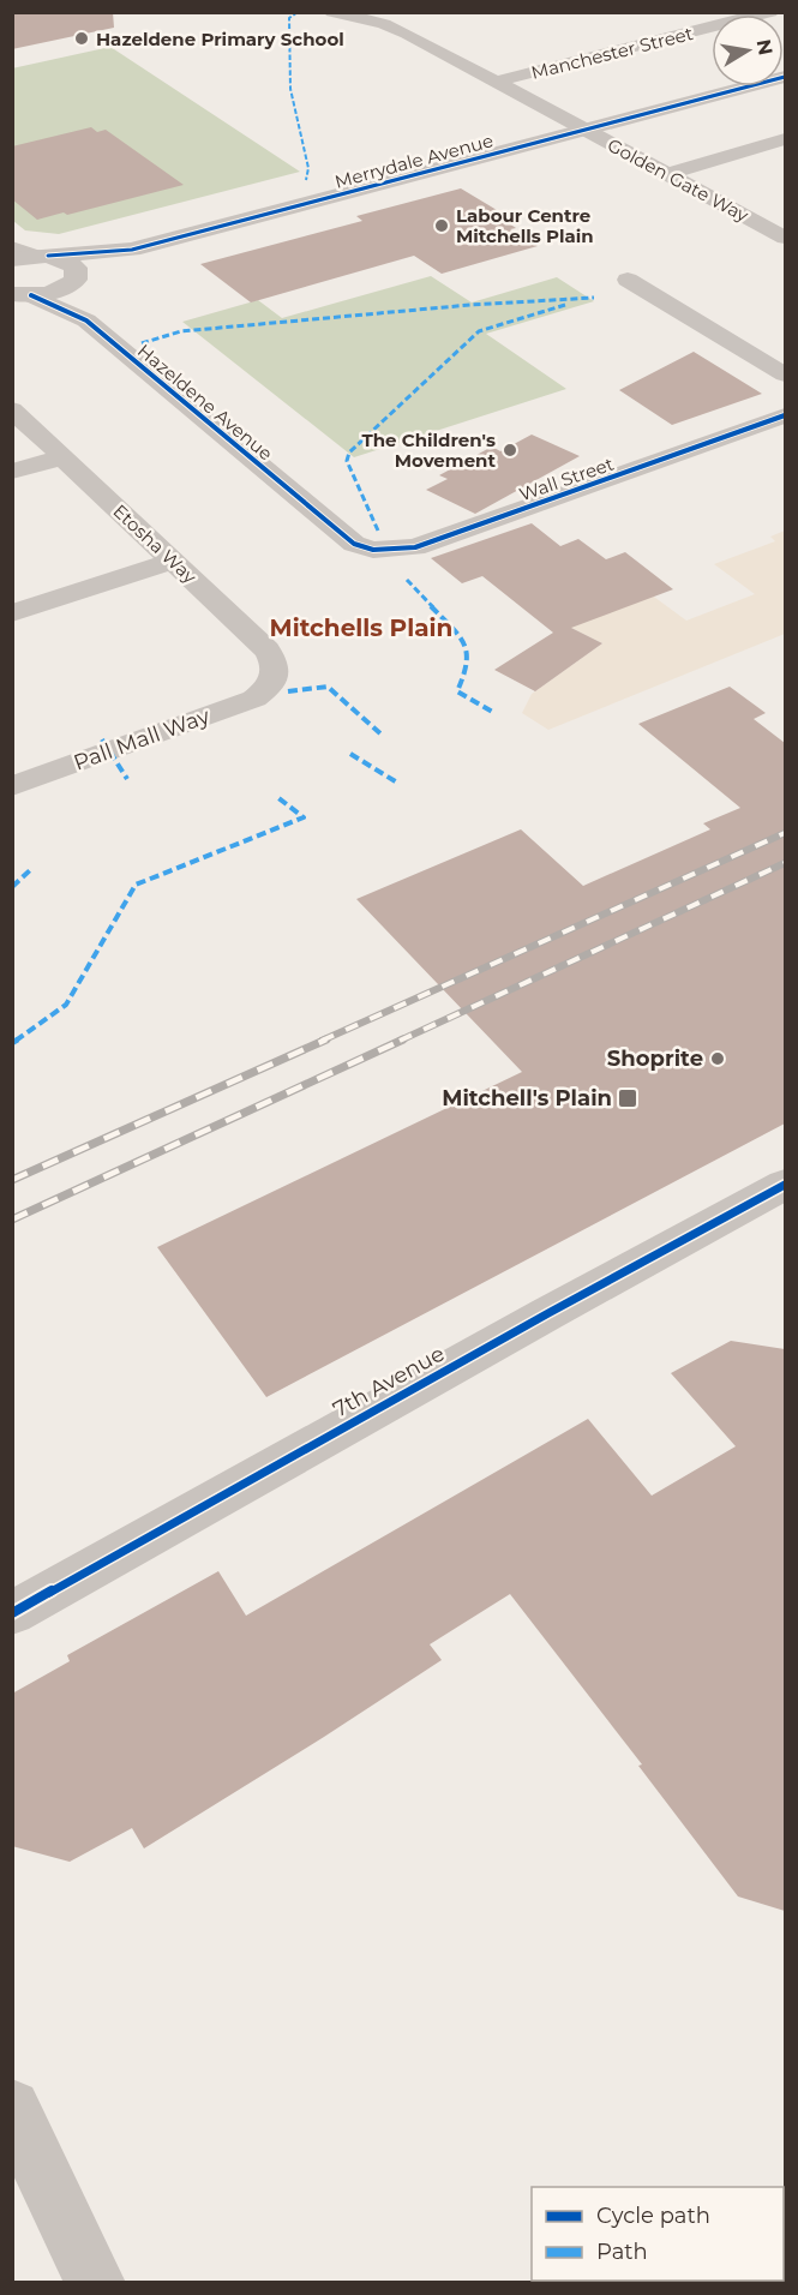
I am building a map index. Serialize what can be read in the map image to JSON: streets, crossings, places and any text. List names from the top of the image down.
{
  "streets": {
    "street": [
      "Manchester Street",
      "Merrydale Avenue",
      "Golden Gate Way",
      "Hazeldene Avenue",
      "Wall Street",
      "Etosha Way",
      "Pall Mall Way",
      "7th Avenue"
    ]
  },
  "crossings": [
    ["Manchester Street", "Golden Gate Way"],
    ["Merrydale Avenue", "Golden Gate Way"],
    ["Merrydale Avenue", "Hazeldene Avenue"],
    ["Hazeldene Avenue", "Wall Street"],
    ["Etosha Way", "Pall Mall Way"]
  ],
  "districts": ["Mitchells Plain"],
  "places": {
    "other": [
      "Hazeldene Primary School",
      "Labour Centre Mitchells Plain",
      "The Children's Movement",
      "Shoprite"
    ],
    "transit": ["Mitchell's Plain"]
  },
  "legend": ["Cycle path", "Path"],
  "north": "right"
}
